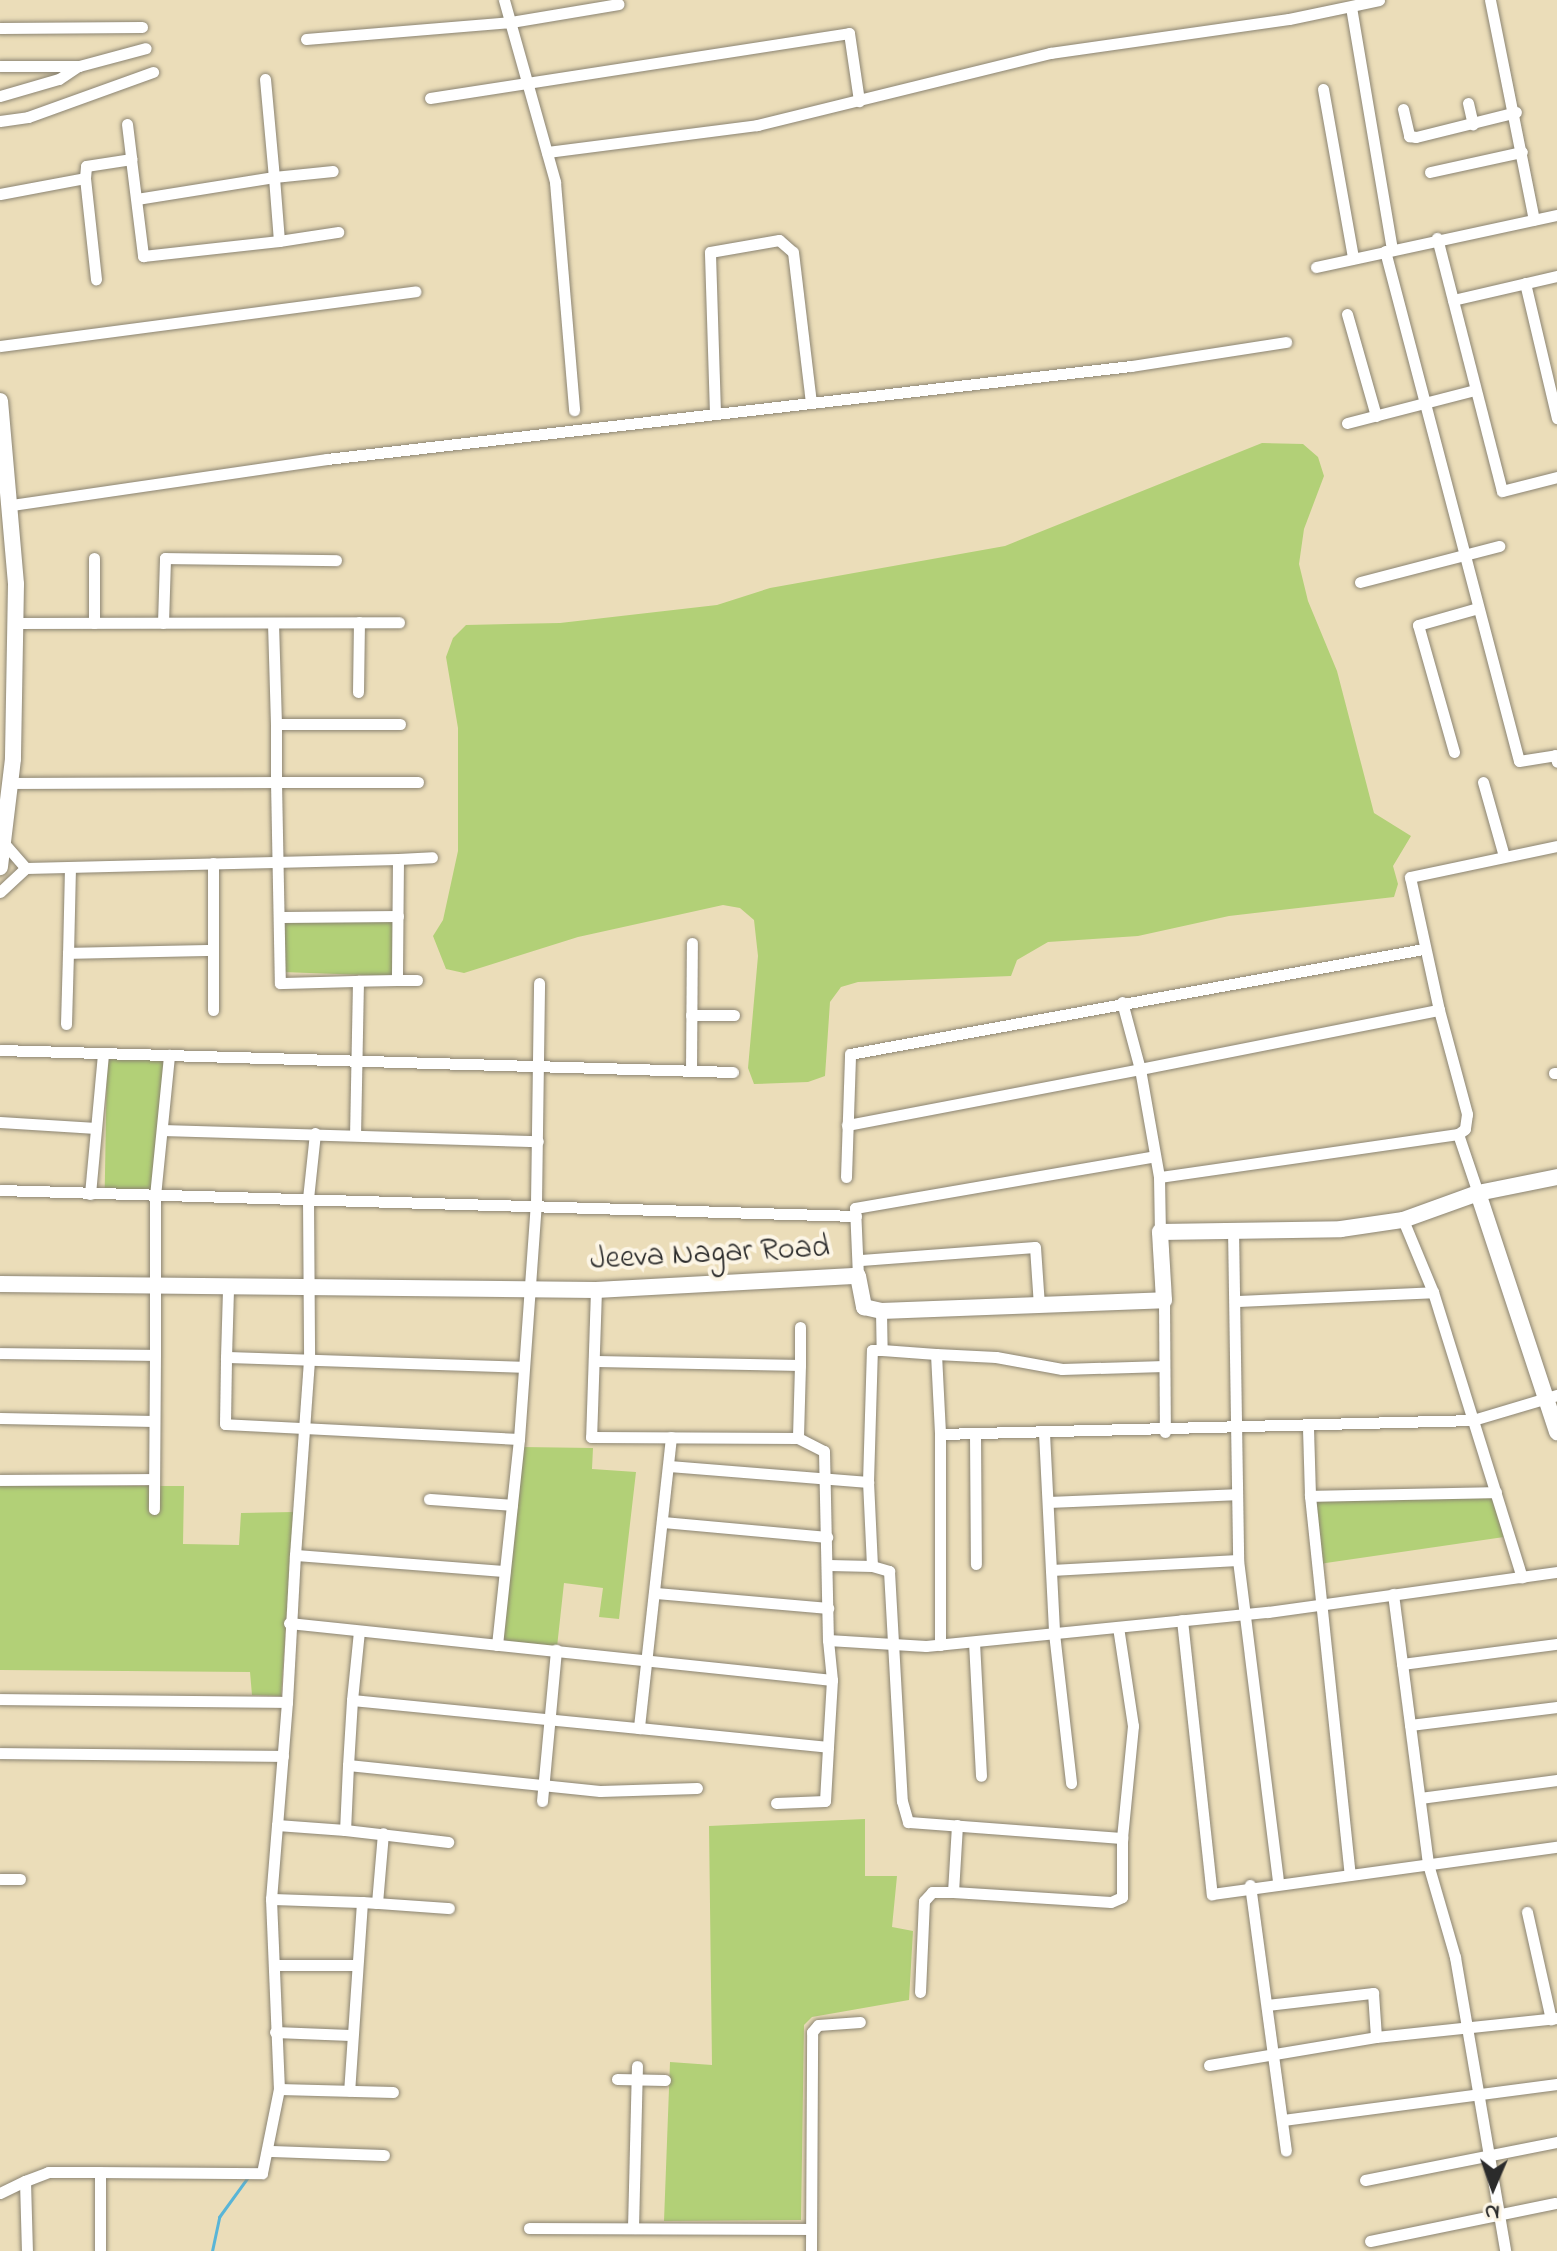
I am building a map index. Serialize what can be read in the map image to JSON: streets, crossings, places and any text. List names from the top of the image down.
{
  "streets": {
    "street": ["Jeeva Nagar Road"]
  },
  "north": "bottom"
}
